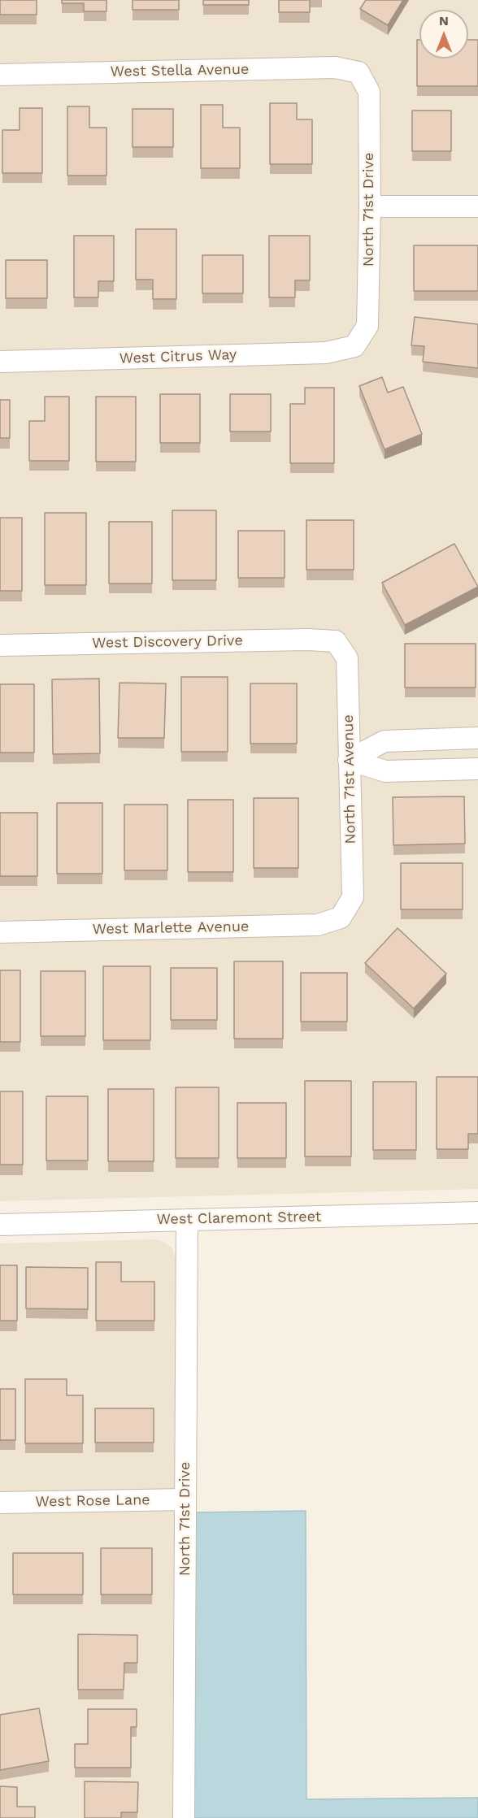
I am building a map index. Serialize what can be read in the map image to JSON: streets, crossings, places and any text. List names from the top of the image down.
{
  "streets": {
    "street": [
      "West Stella Avenue",
      "North 71st Drive",
      "West Citrus Way",
      "West Discovery Drive",
      "North 71st Avenue",
      "West Marlette Avenue",
      "West Claremont Street",
      "West Rose Lane"
    ]
  },
  "crossings": [
    ["West Stella Avenue", "North 71st Drive"],
    ["North 71st Drive", "West Citrus Way"],
    ["North 71st Drive", "West Claremont Street"],
    ["North 71st Drive", "West Rose Lane"],
    ["West Discovery Drive", "North 71st Avenue"],
    ["North 71st Avenue", "West Marlette Avenue"]
  ],
  "north": "top"
}
